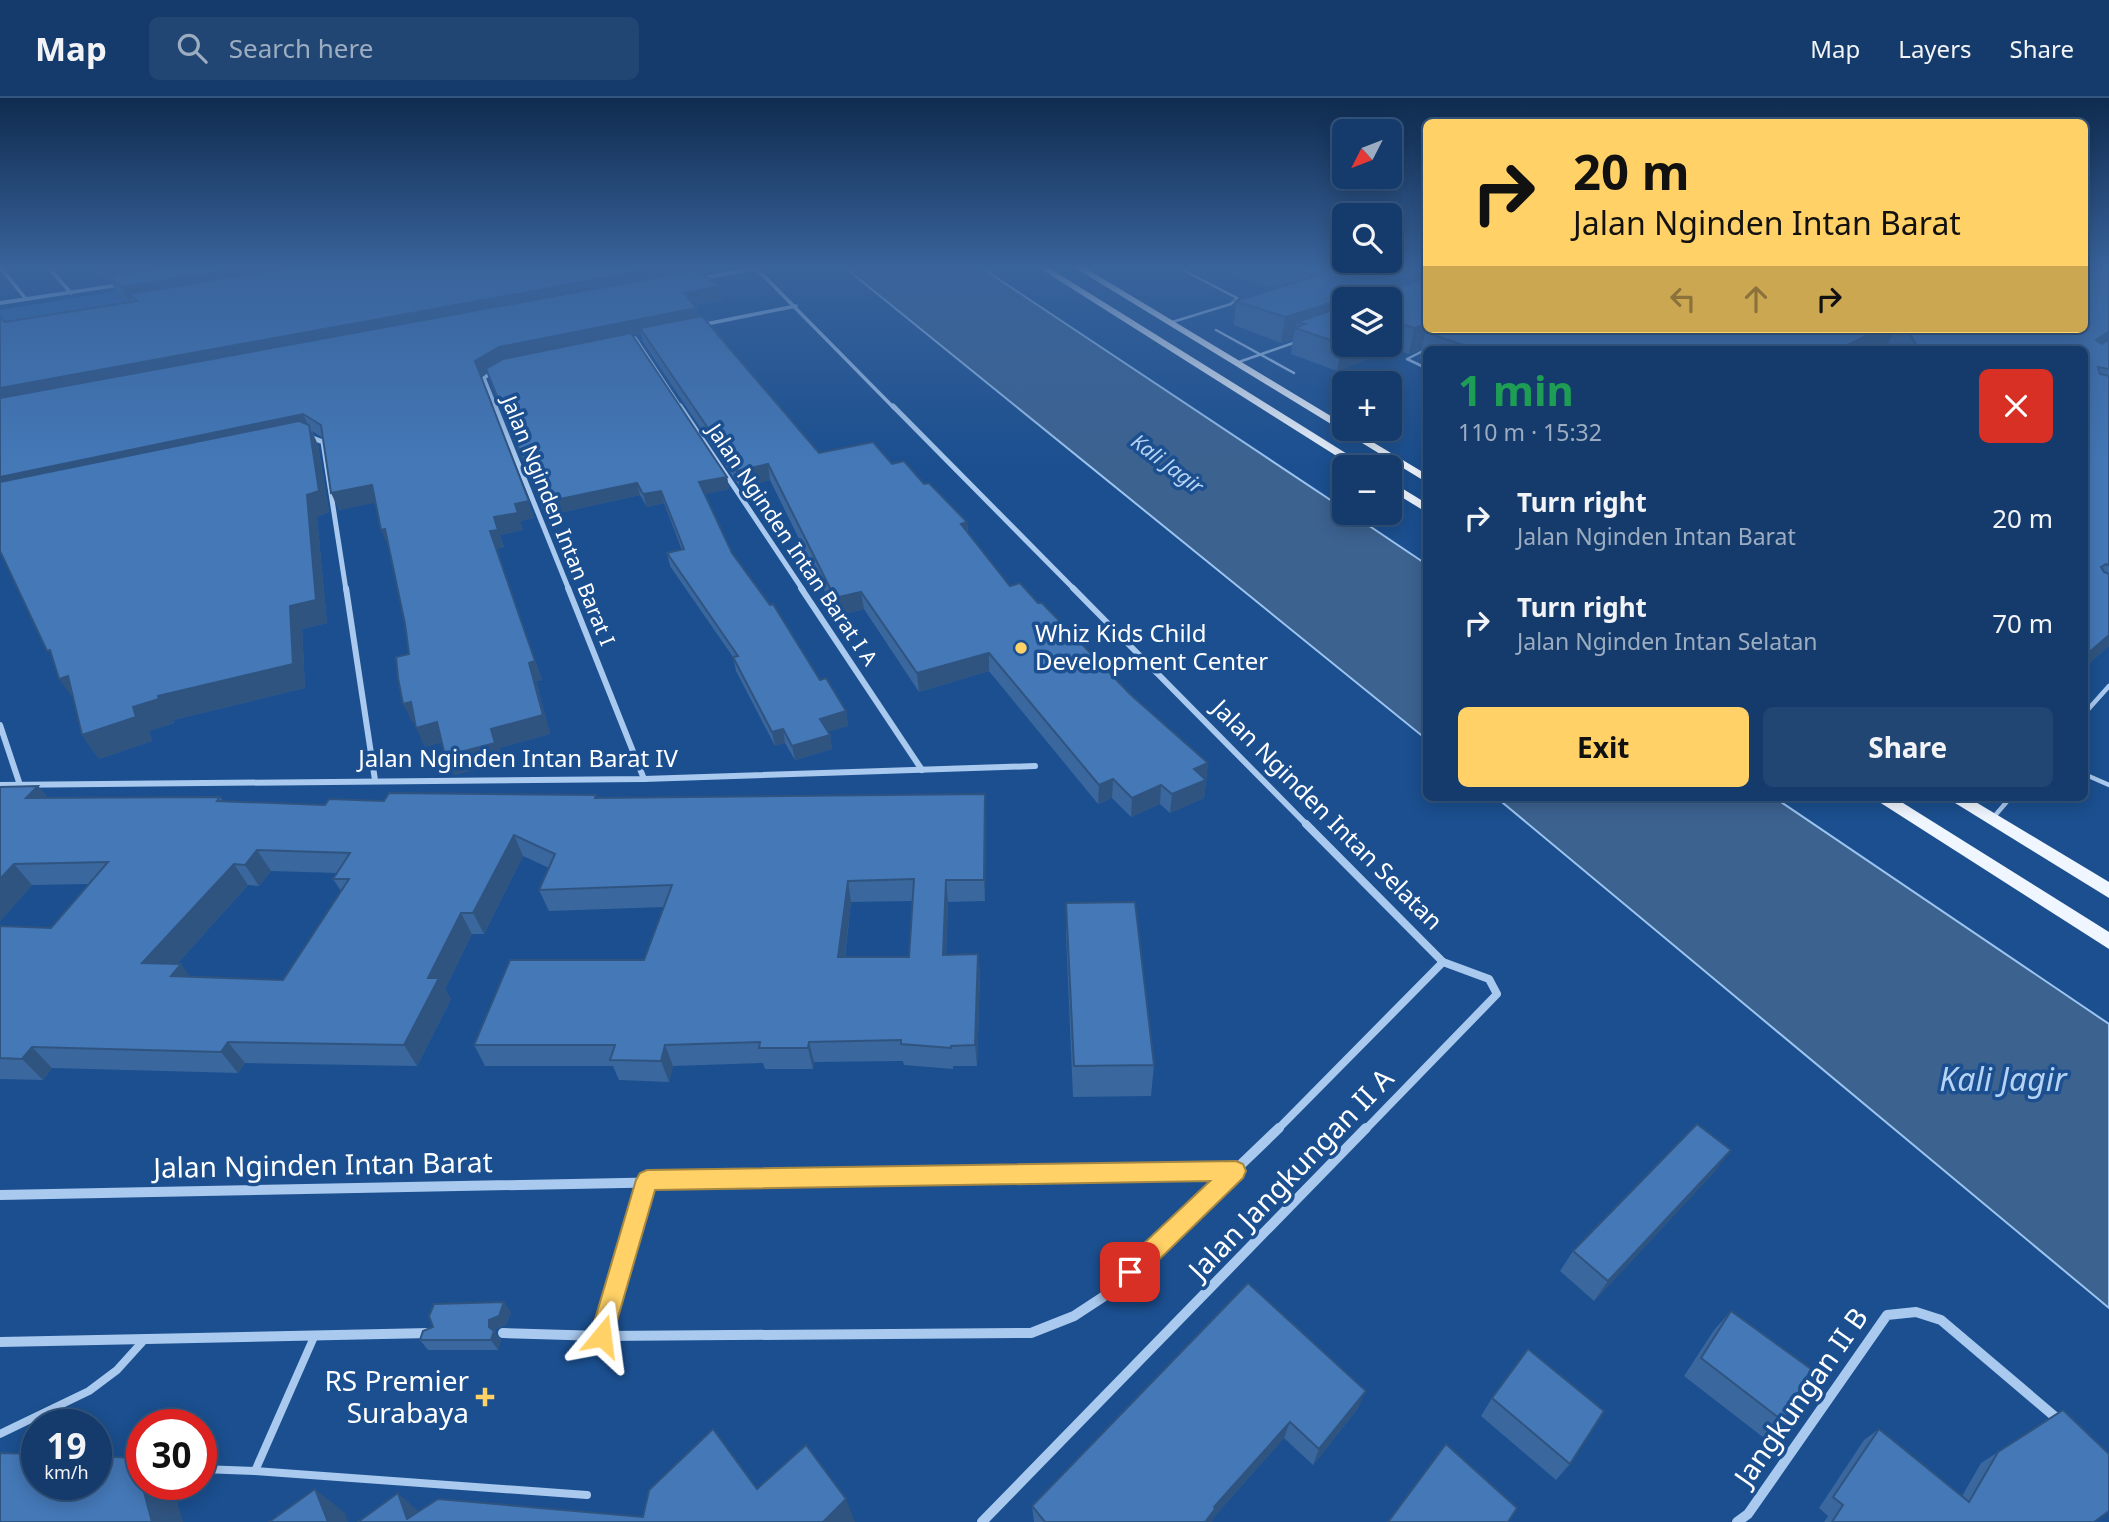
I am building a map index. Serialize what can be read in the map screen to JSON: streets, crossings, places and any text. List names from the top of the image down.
{
  "streets": {
    "street": [
      "Jalan Nginden Intan Barat I",
      "Jalan Nginden Intan Barat I A",
      "Jalan Nginden Intan Barat IV",
      "Jalan Nginden Intan Selatan",
      "Jalan Nginden Intan Barat",
      "Jalan Jangkungan II A",
      "Jangkungan II B"
    ]
  },
  "crossings": [
    ["Jalan Nginden Intan Barat I", "Jalan Nginden Intan Barat IV"],
    ["Jalan Nginden Intan Barat I A", "Jalan Nginden Intan Barat IV"],
    ["Jalan Nginden Intan Selatan", "Jalan Nginden Intan Barat"],
    ["Jalan Nginden Intan Selatan", "Jalan Jangkungan II A"]
  ],
  "water": ["Kali Jagir"],
  "places": {
    "other": ["Whiz Kids Child Development Center"],
    "health": ["RS Premier Surabaya"]
  },
  "north": "bottom left",
  "page": {
    "header": "Map",
    "search": "Search here",
    "nav": ["Map", "Layers", "Share"],
    "map_buttons": ["+", "−"],
    "turn": ["20 m", "Jalan Nginden Intan Barat"],
    "heading": ["1 min", "110 m · 15:32"],
    "list": [
      {
        "name": "Turn right",
        "note": "Jalan Nginden Intan Barat",
        "value": "20 m"
      },
      {
        "name": "Turn right",
        "note": "Jalan Nginden Intan Selatan",
        "value": "70 m"
      }
    ],
    "buttons": ["Exit", "Share"],
    "speed": "19 km/h",
    "limit": "30"
  }
}
